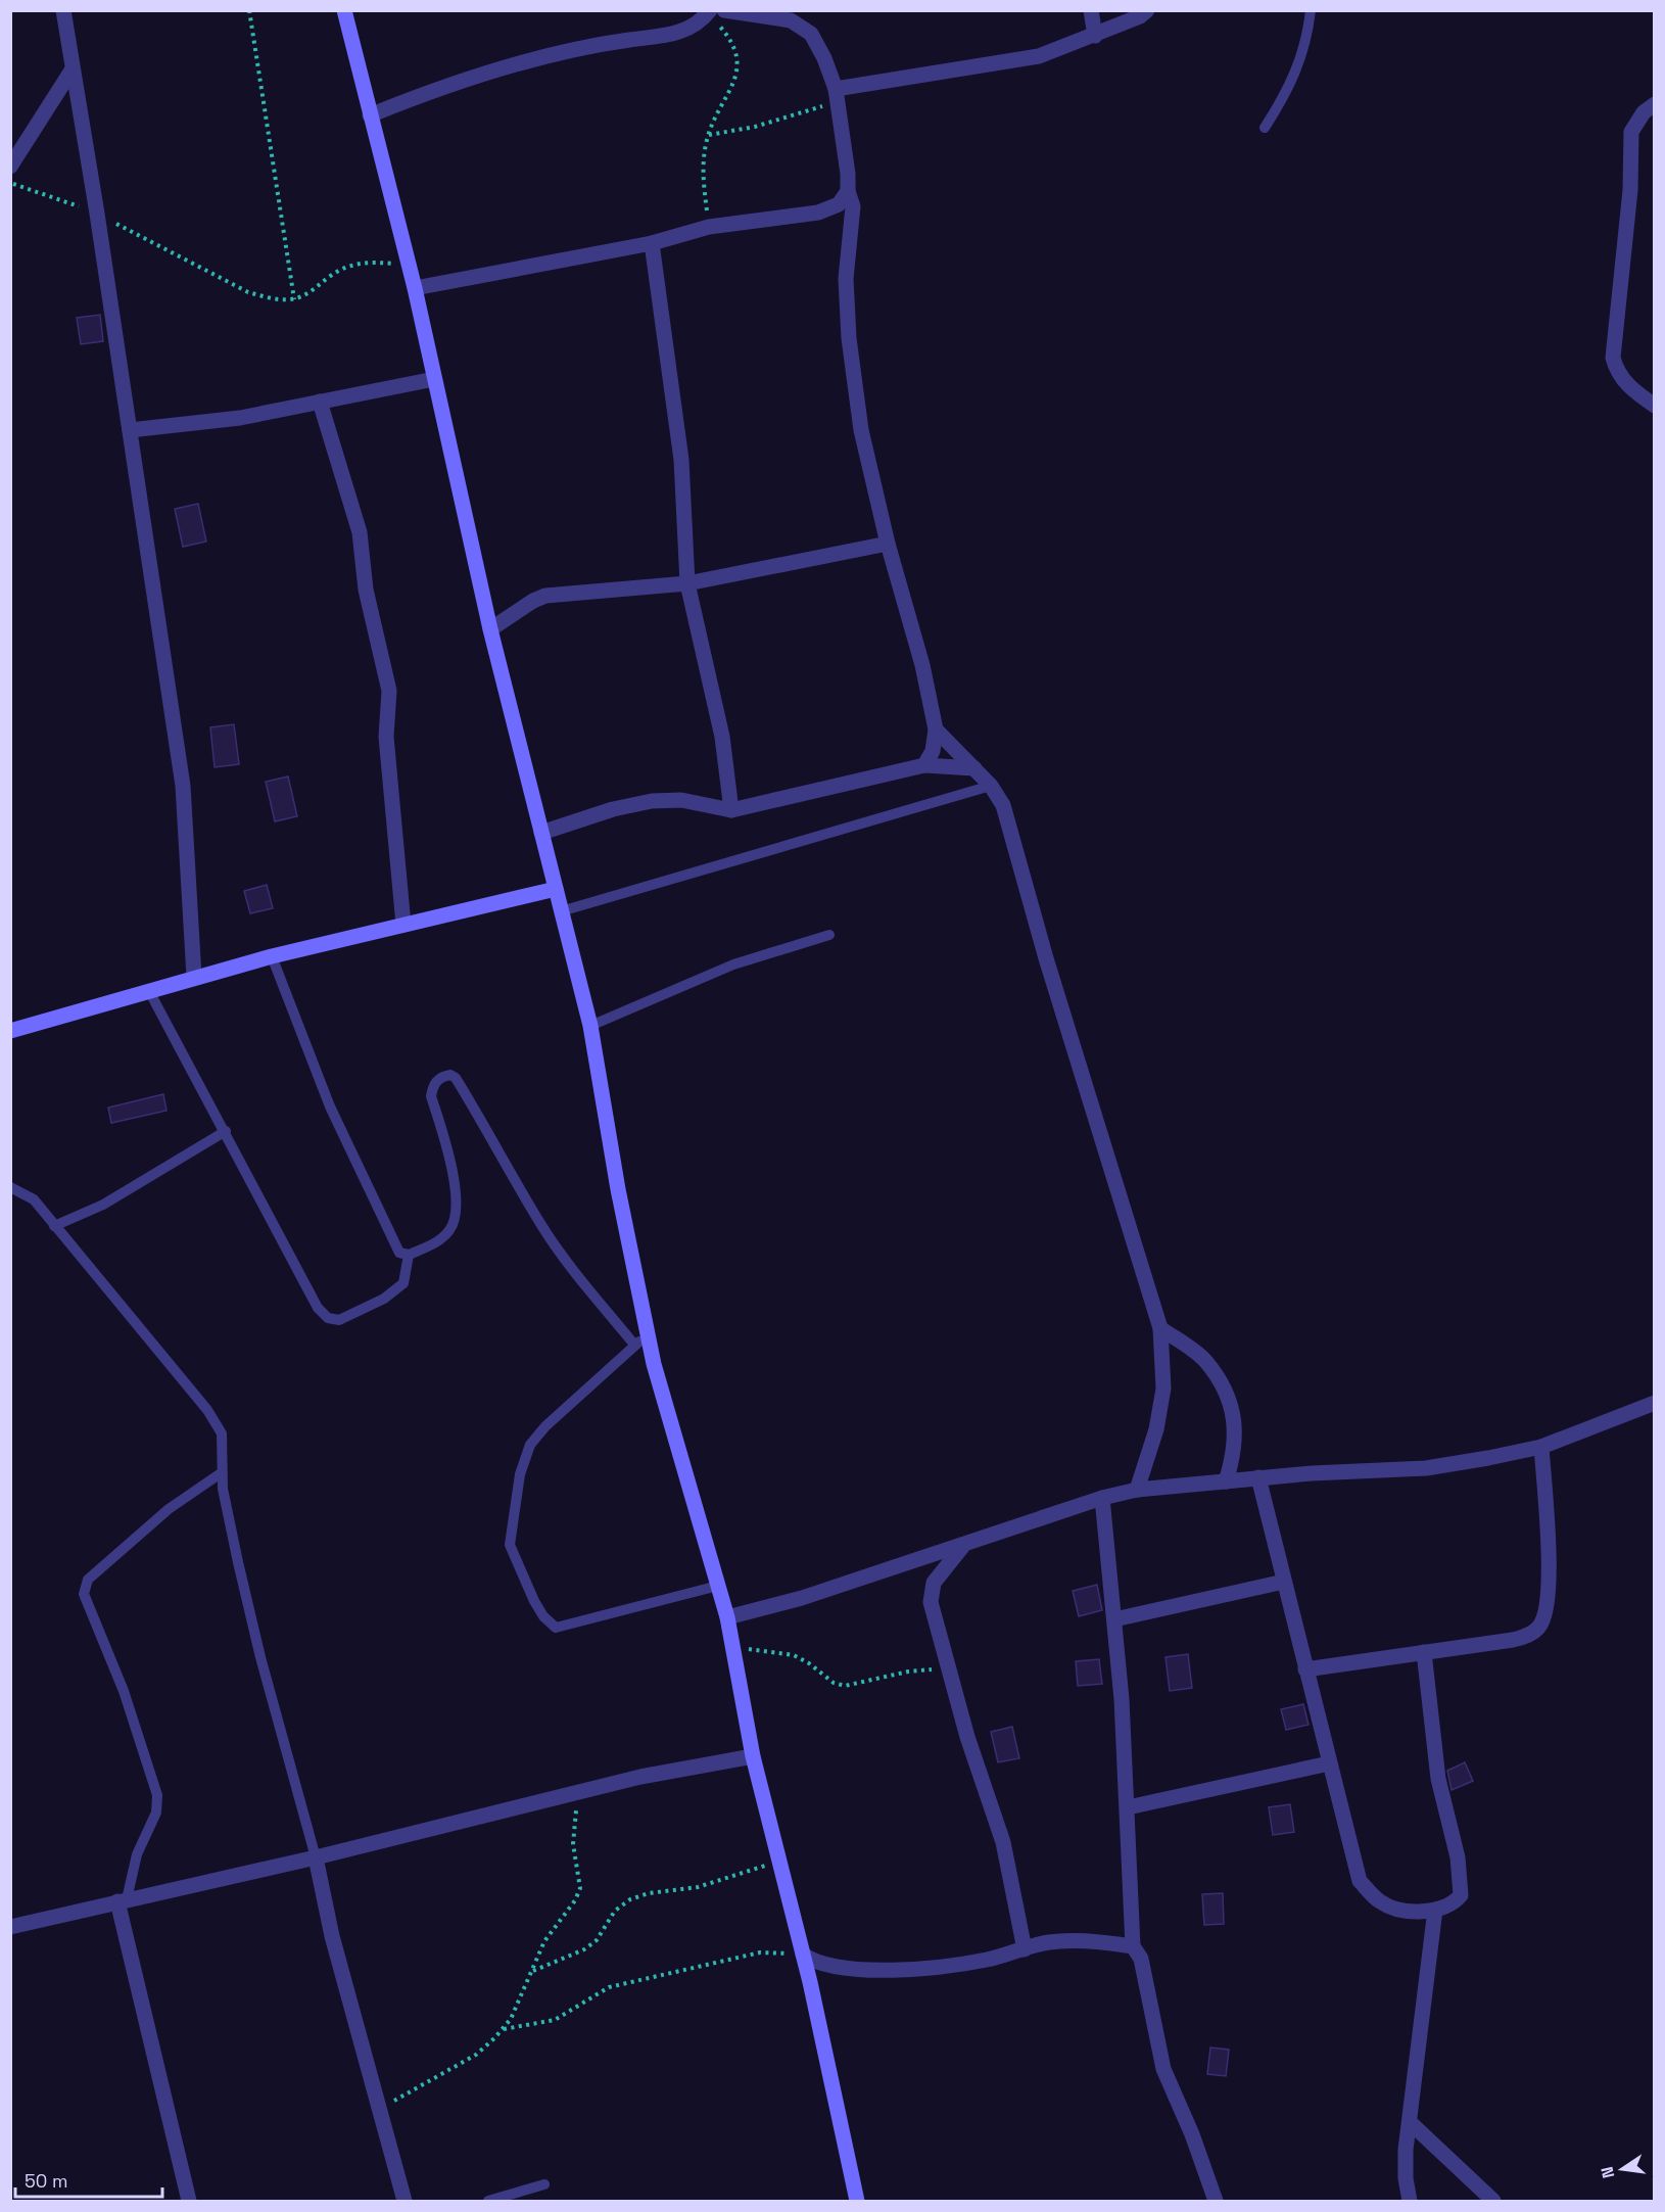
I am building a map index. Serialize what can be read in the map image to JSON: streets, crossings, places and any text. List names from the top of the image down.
{
  "scale_bar": "50 m",
  "north": "left"
}
